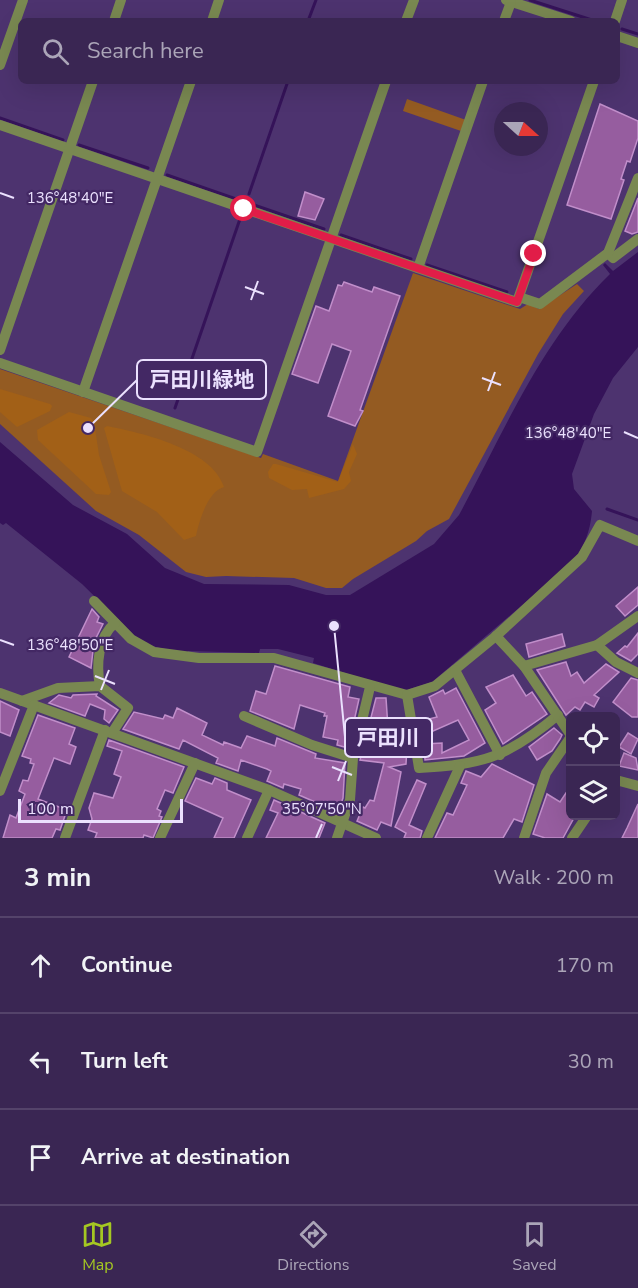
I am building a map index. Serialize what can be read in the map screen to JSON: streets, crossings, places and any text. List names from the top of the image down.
{
  "places": ["戸田川緑地", "戸田川"],
  "scale_bar": "100 m",
  "north": "right",
  "page": {
    "search": "Search here",
    "scale": "100 m",
    "heading": ["3 min", "Walk · 200 m"],
    "list": [
      ["Continue", "170 m"],
      ["Turn left", "30 m"],
      "Arrive at destination"
    ],
    "nav": ["Map", "Directions", "Saved"]
  },
  "coordinates": ["136°48'40\"E", "136°48'50\"E", "35°07'50\"N"]
}
